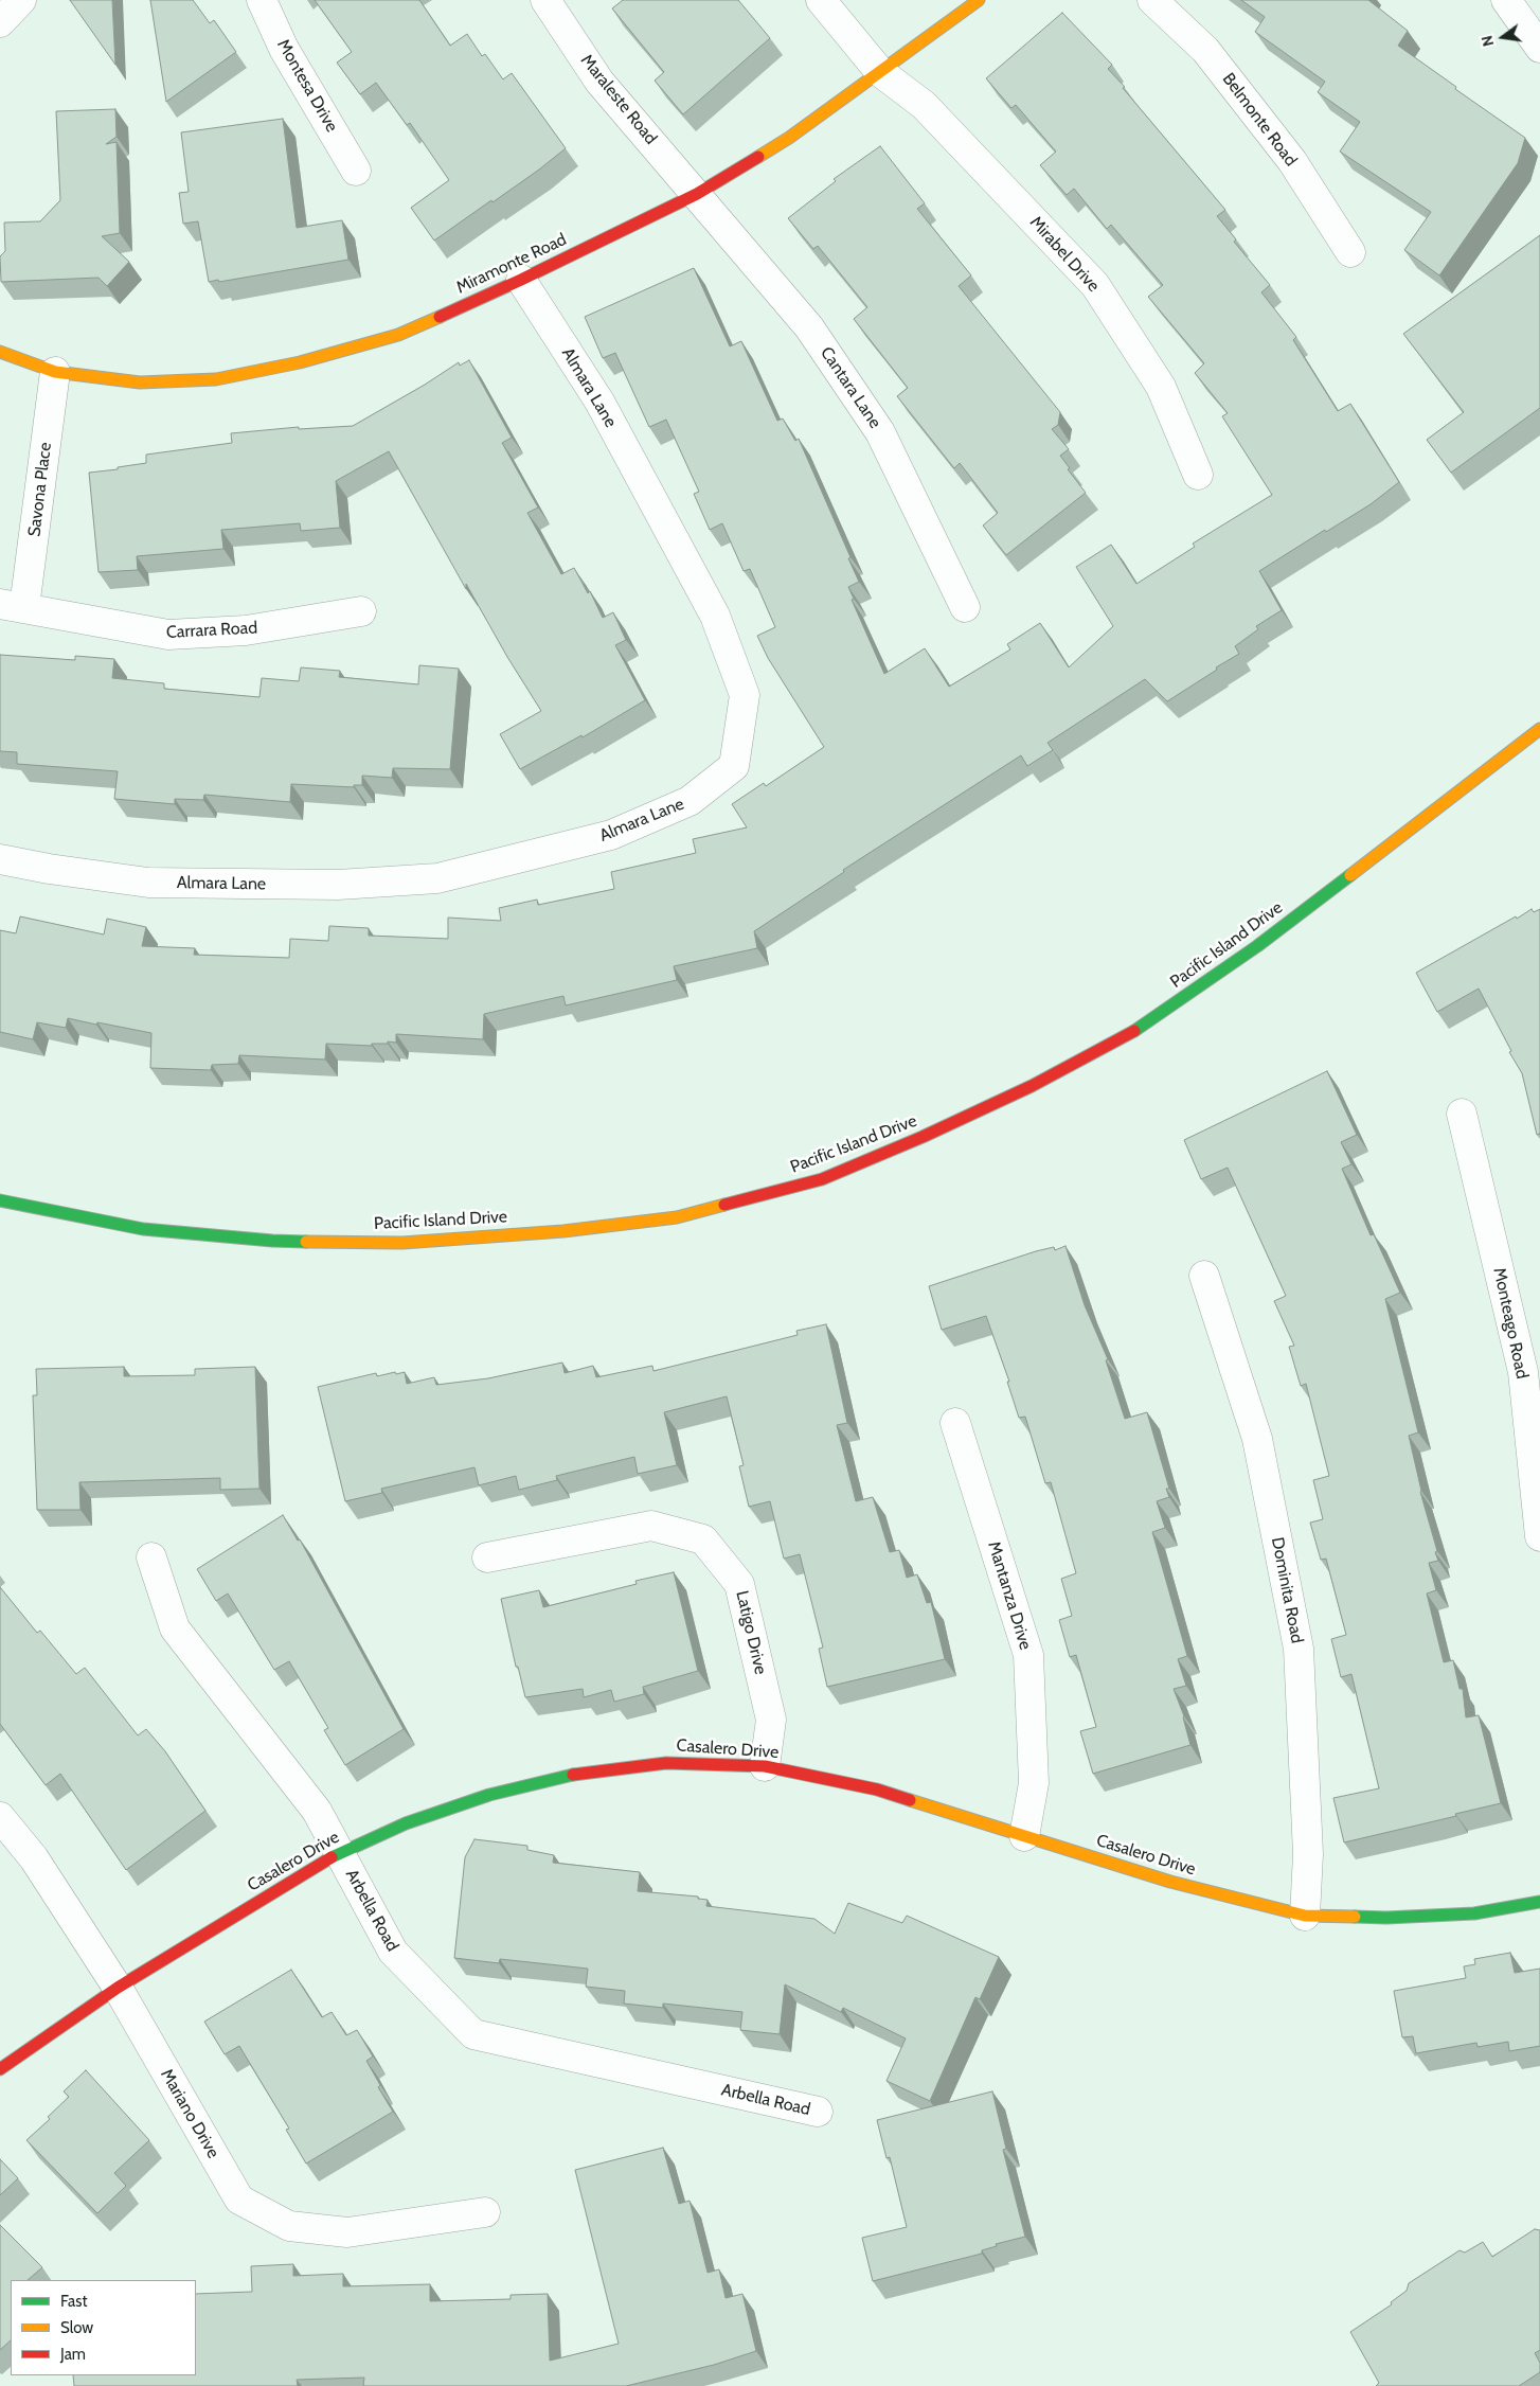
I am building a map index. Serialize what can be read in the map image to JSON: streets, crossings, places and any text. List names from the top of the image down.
{
  "streets": {
    "street": [
      "Montesa Drive",
      "Maraleste Road",
      "Belmonte Road",
      "Mirabel Drive",
      "Miramonte Road",
      "Almara Lane",
      "Cantara Lane",
      "Savona Place",
      "Carrara Road",
      "Pacific Island Drive",
      "Monteago Road",
      "Dominita Road",
      "Mantanza Drive",
      "Latigo Drive",
      "Casalero Drive",
      "Arbella Road",
      "Mariano Drive"
    ]
  },
  "crossings": [
    ["Maraleste Road", "Miramonte Road"],
    ["Maraleste Road", "Cantara Lane"],
    ["Mirabel Drive", "Miramonte Road"],
    ["Miramonte Road", "Almara Lane"],
    ["Miramonte Road", "Cantara Lane"],
    ["Miramonte Road", "Savona Place"],
    ["Savona Place", "Carrara Road"],
    ["Dominita Road", "Casalero Drive"],
    ["Mantanza Drive", "Casalero Drive"],
    ["Latigo Drive", "Casalero Drive"],
    ["Casalero Drive", "Arbella Road"],
    ["Casalero Drive", "Mariano Drive"]
  ],
  "legend": ["Fast", "Slow", "Jam"],
  "north": "left"
}
